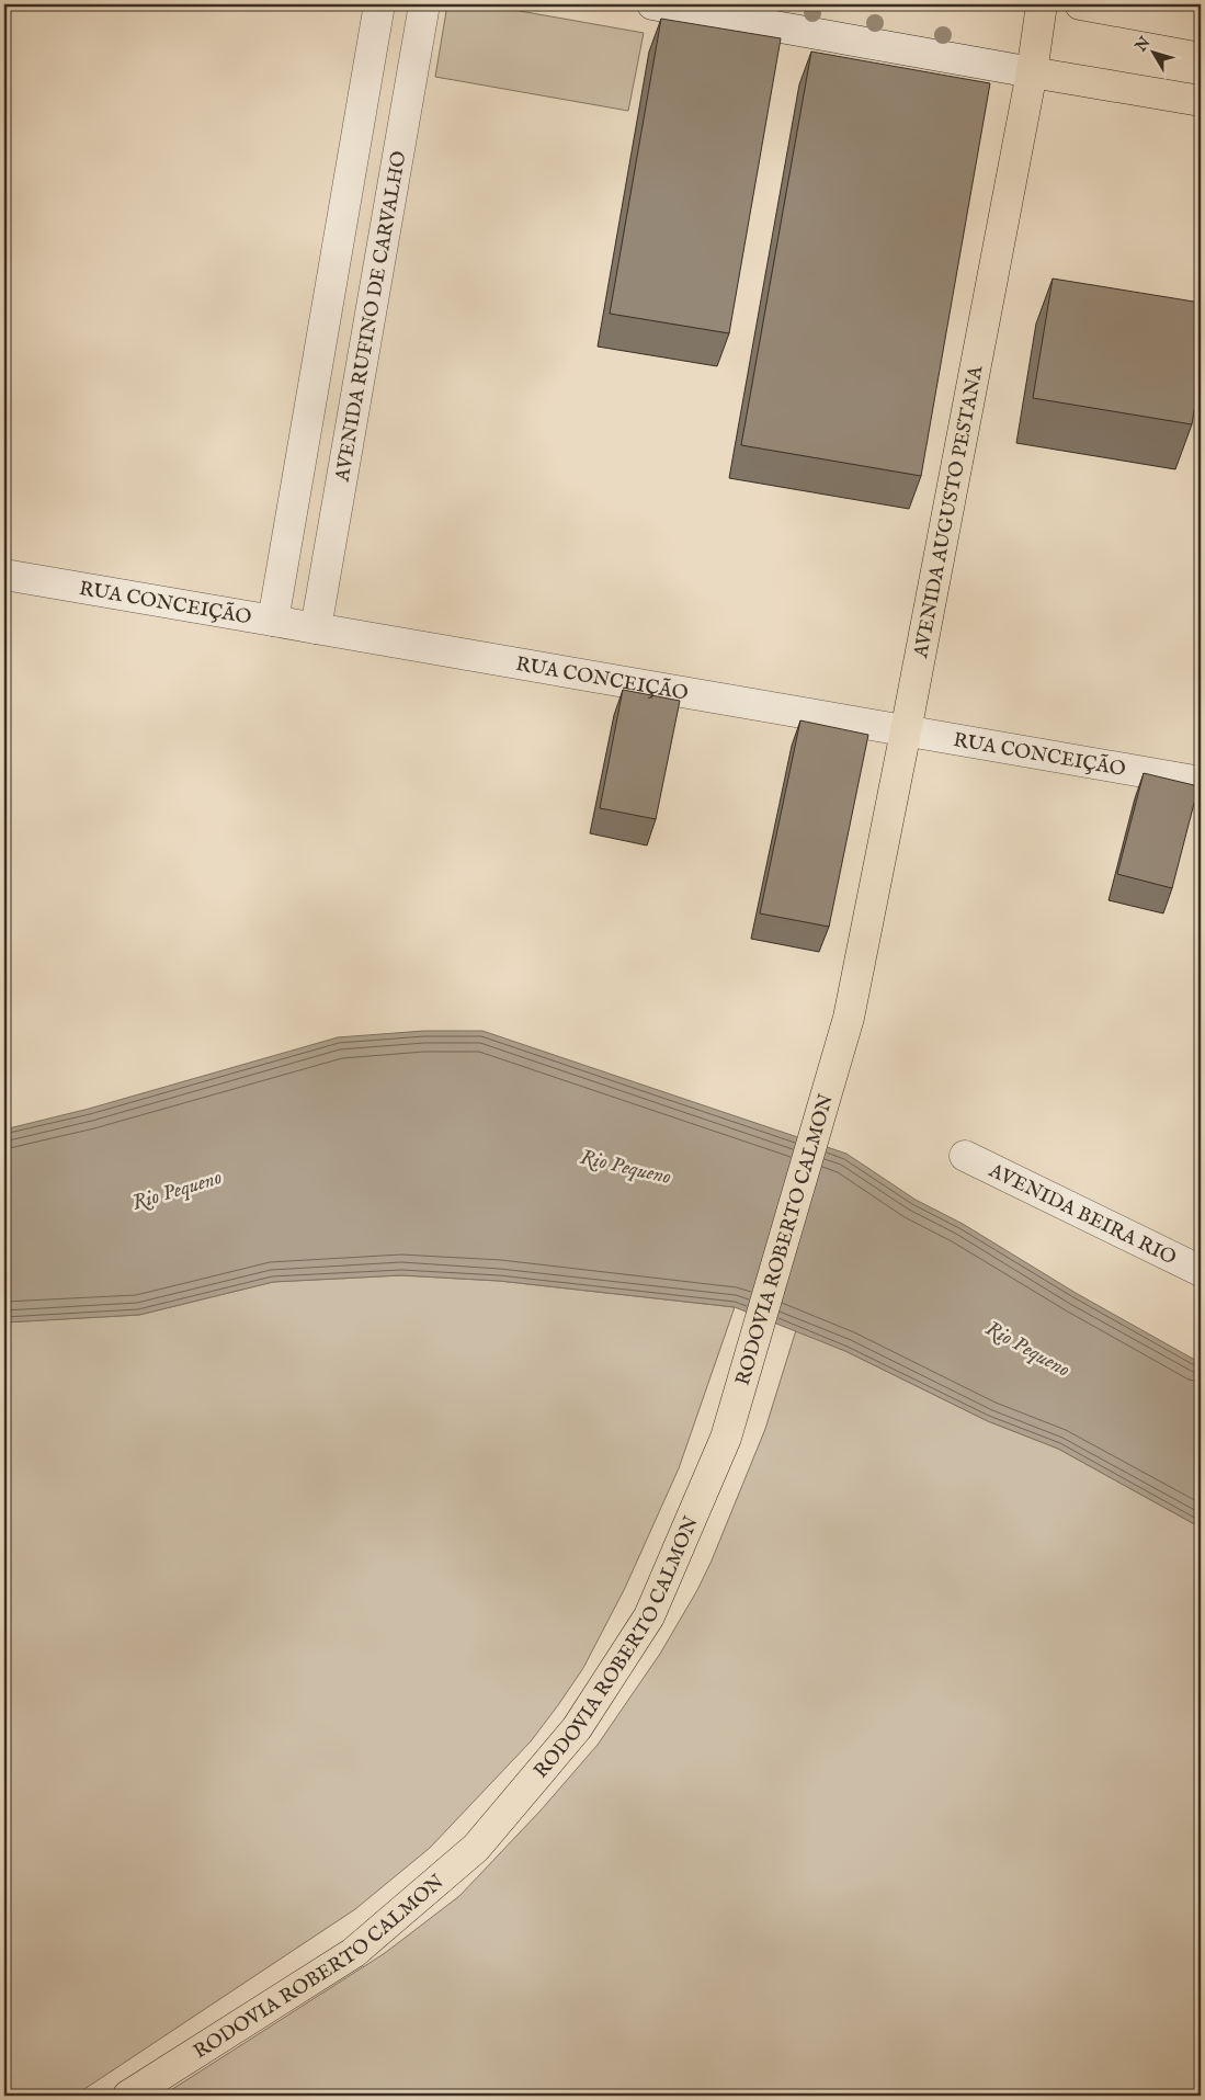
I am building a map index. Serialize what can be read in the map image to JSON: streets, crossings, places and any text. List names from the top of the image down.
{
  "streets": {
    "main road": ["AVENIDA AUGUSTO PESTANA", "RODOVIA ROBERTO CALMON"],
    "street": ["AVENIDA RUFINO DE CARVALHO", "RUA CONCEIÇÃO", "AVENIDA BEIRA RIO"]
  },
  "crossings": [
    ["AVENIDA RUFINO DE CARVALHO", "RUA CONCEIÇÃO"],
    ["AVENIDA AUGUSTO PESTANA", "RUA CONCEIÇÃO"],
    ["AVENIDA AUGUSTO PESTANA", "RODOVIA ROBERTO CALMON"]
  ],
  "water": ["Rio Pequeno"],
  "north": "top left"
}
